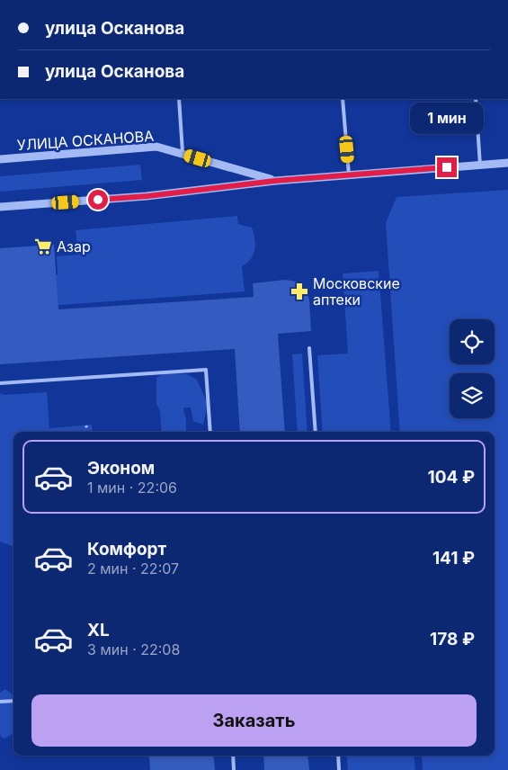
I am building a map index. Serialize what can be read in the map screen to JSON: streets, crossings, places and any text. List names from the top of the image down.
{
  "streets": {
    "street": ["УЛИЦА ОСКАНОВА"]
  },
  "places": {
    "supermarket": ["Азар"],
    "pharmacy": ["Московские аптеки"]
  },
  "page": {
    "banner": ["улица Осканова", "улица Осканова"],
    "bubble": "1 мин",
    "list": [
      {
        "name": "Эконом",
        "note": "1 мин · 22:06",
        "value": "104 ₽"
      },
      {
        "name": "Комфорт",
        "note": "2 мин · 22:07",
        "value": "141 ₽"
      },
      {
        "name": "XL",
        "note": "3 мин · 22:08",
        "value": "178 ₽"
      }
    ],
    "buttons": "Заказать"
  }
}
